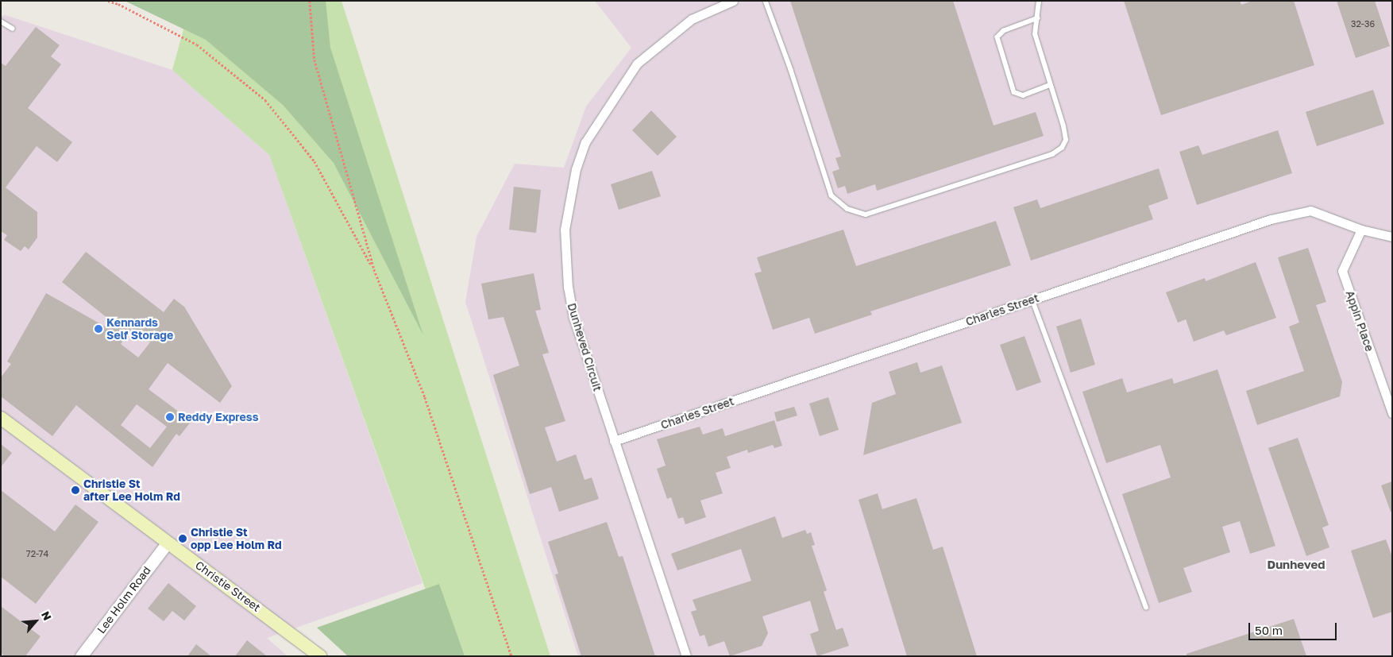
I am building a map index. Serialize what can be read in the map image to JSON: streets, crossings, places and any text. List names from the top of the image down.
{
  "streets": {
    "main road": ["Christie Street"],
    "street": [
      "Charles Street",
      "Appin Place",
      "Dunheved Circuit",
      "Lee Holm Road"
    ]
  },
  "crossings": [
    ["Charles Street", "Appin Place"],
    ["Charles Street", "Dunheved Circuit"],
    ["Christie Street", "Lee Holm Road"]
  ],
  "districts": ["Dunheved"],
  "places": [
    "Kennards Self Storage",
    "Reddy Express",
    "Christie St after Lee Holm Rd",
    "Christie St opp Lee Holm Rd"
  ],
  "house_numbers": ["32-36", "72-74"],
  "scale_bar": "50 m",
  "north": "top right"
}
